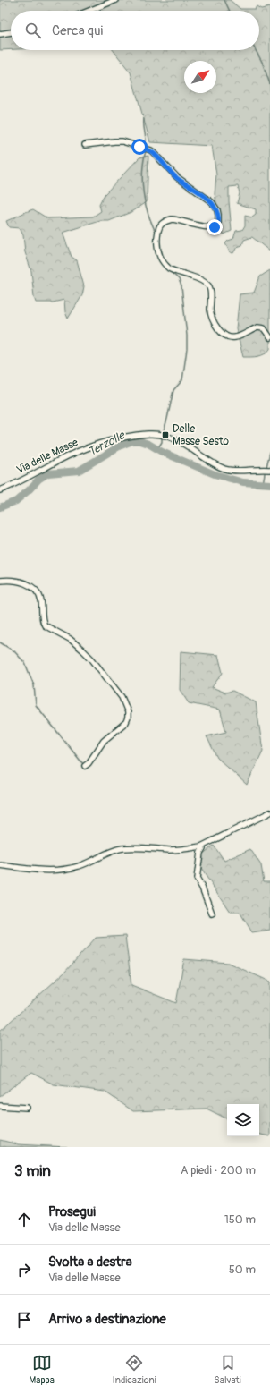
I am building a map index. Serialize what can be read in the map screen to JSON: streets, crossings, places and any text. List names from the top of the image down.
{
  "streets": {
    "street": ["Via delle Masse"]
  },
  "water": ["Terzolle"],
  "places": {
    "transit": ["Delle Masse Sesto"]
  },
  "north": "top right",
  "page": {
    "search": "Cerca qui",
    "heading": ["3 min", "A piedi · 200 m"],
    "list": [
      ["Prosegui", "Via delle Masse", "150 m"],
      ["Svolta a destra", "Via delle Masse", "50 m"],
      "Arrivo a destinazione"
    ],
    "nav": ["Mappa", "Indicazioni", "Salvati"]
  }
}
